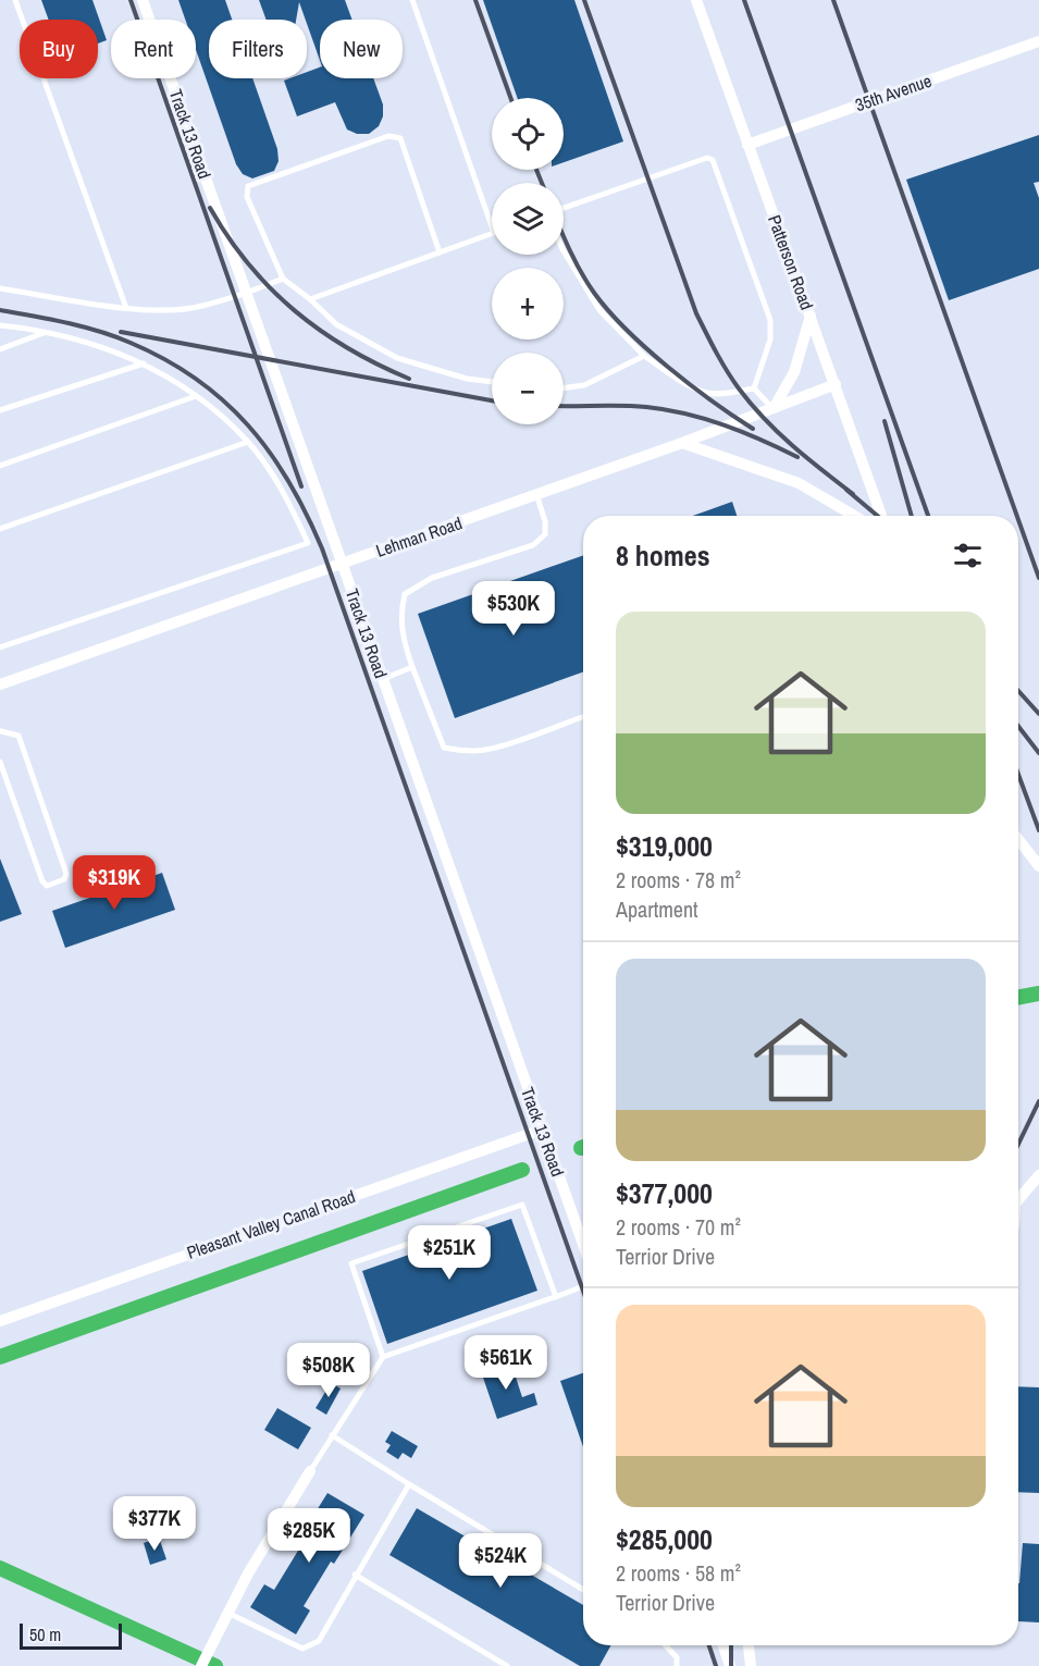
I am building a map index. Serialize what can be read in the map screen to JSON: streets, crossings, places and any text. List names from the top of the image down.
{
  "streets": {
    "street": [
      "35th Avenue",
      "Track 13 Road",
      "Patterson Road",
      "Lehman Road",
      "Pleasant Valley Canal Road"
    ]
  },
  "crossings": [
    ["35th Avenue", "Patterson Road"],
    ["Track 13 Road", "Lehman Road"],
    ["Track 13 Road", "Pleasant Valley Canal Road"],
    ["Patterson Road", "Lehman Road"]
  ],
  "scale_bar": "50 m",
  "page": {
    "chip": [
      "Buy",
      "Rent",
      "Filters",
      "New"
    ],
    "map_buttons": ["+", "−"],
    "heading": "8 homes",
    "price": [
      "$530K",
      "$319K",
      "$251K",
      "$561K",
      "$508K",
      "$377K",
      "$285K",
      "$524K"
    ],
    "list": [
      {
        "name": "$319,000",
        "note": "2 rooms · 78 m² · Apartment"
      },
      {
        "name": "$377,000",
        "note": "2 rooms · 70 m² · Terrior Drive"
      },
      {
        "name": "$285,000",
        "note": "2 rooms · 58 m² · Terrior Drive"
      }
    ],
    "scale": "50 m"
  }
}
